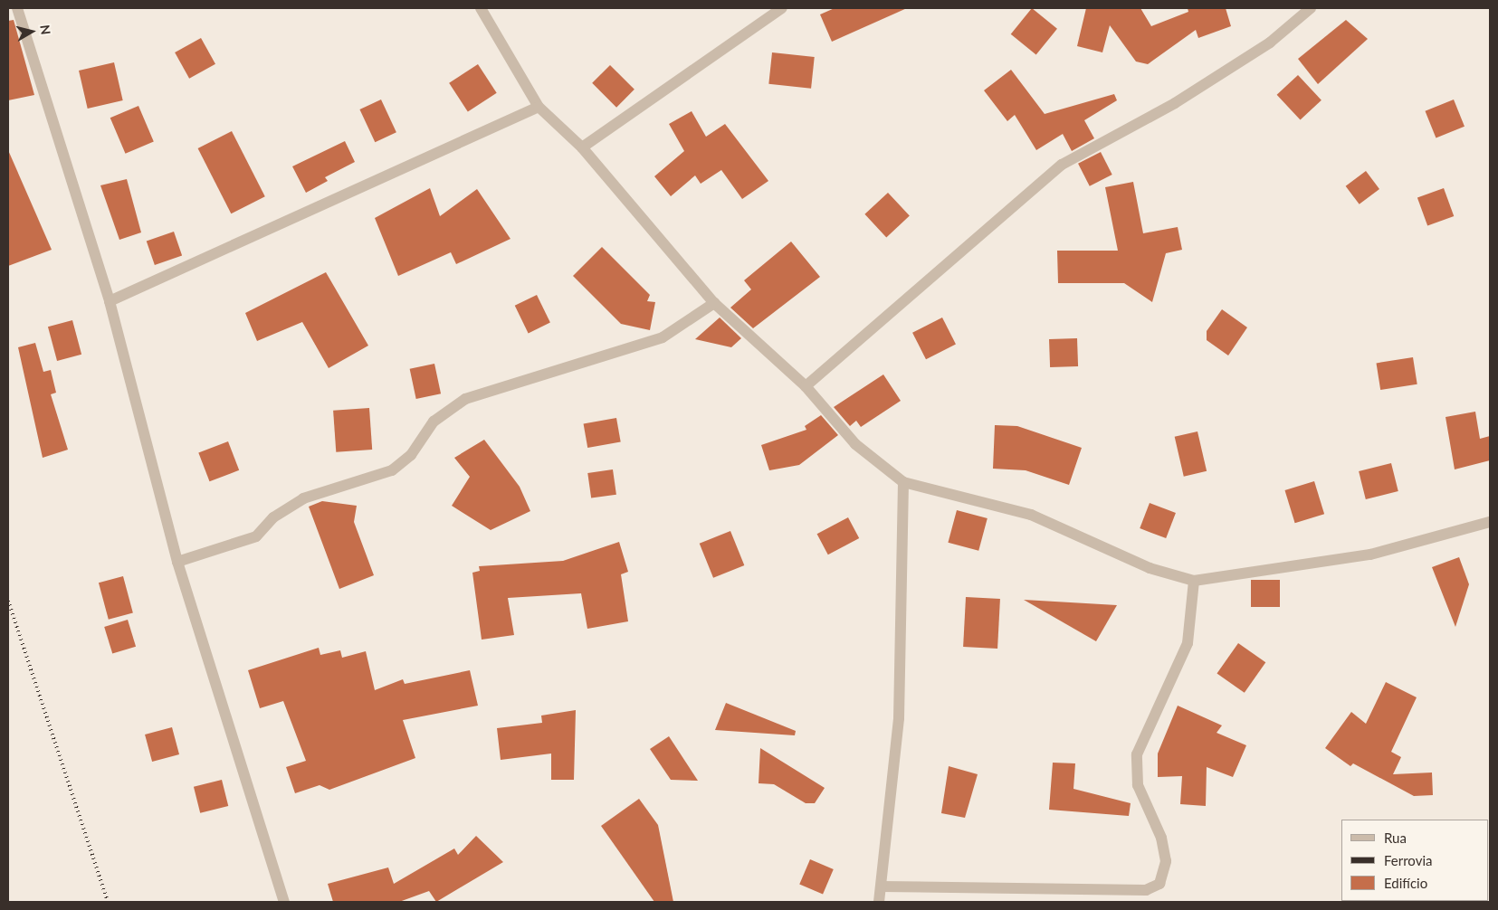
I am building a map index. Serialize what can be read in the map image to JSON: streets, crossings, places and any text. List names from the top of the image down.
{
  "legend": ["Rua", "Ferrovia", "Edifício"],
  "north": "right"
}
